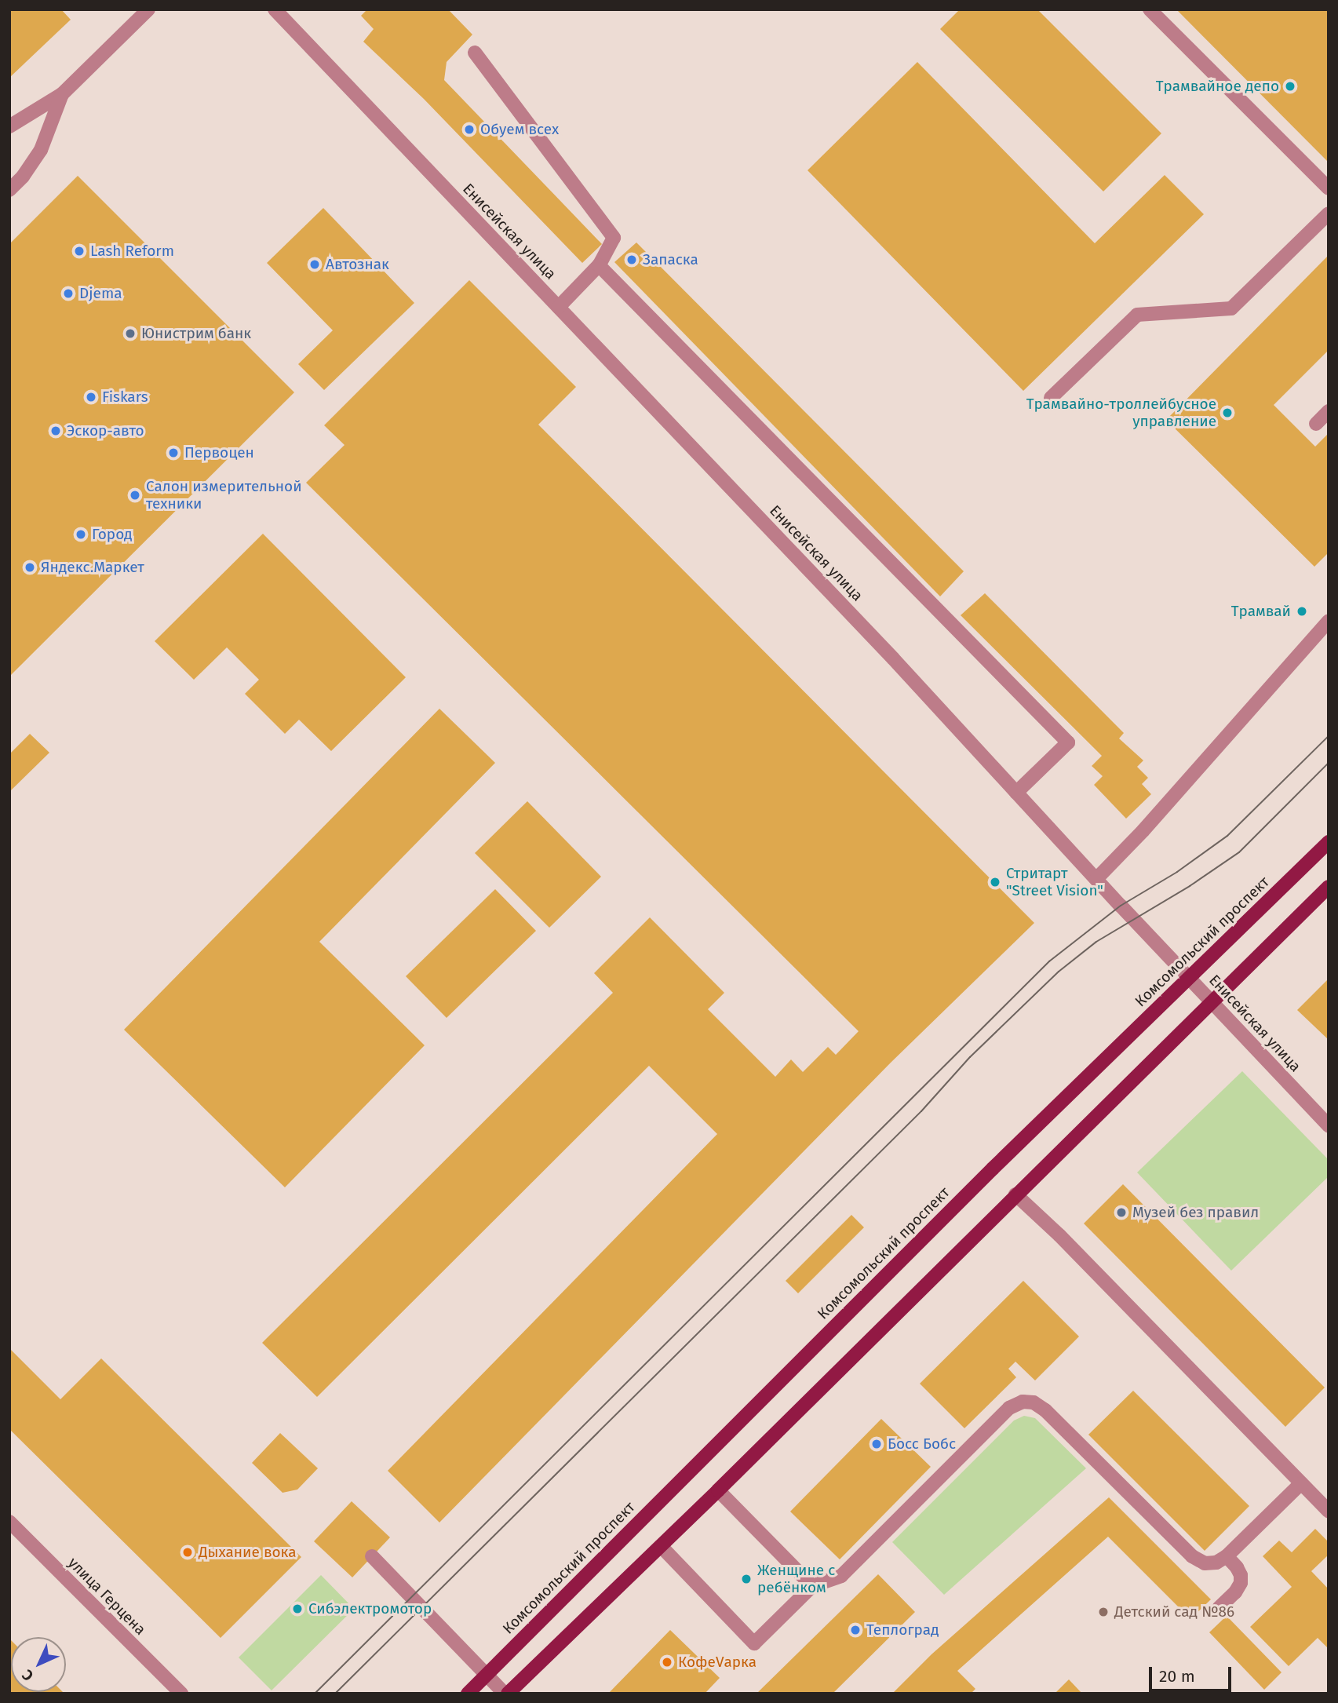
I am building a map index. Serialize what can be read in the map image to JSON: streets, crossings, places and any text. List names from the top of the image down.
{
  "streets": {
    "main road": ["Комсомольский проспект"],
    "street": ["Енисейская улица", "улица Герцена"]
  },
  "crossings": [
    ["Енисейская улица", "Комсомольский проспект"]
  ],
  "places": [
    "Трамвайное депо",
    "Обуем всех",
    "Lash Reform",
    "Запаска",
    "Автознак",
    "Djema",
    "Юнистрим банк",
    "Fiskars",
    "Трамвайно-троллейбусное управление",
    "Эскор-авто",
    "Первоцен",
    "Салон измерительной техники",
    "Город",
    "Яндекс.Маркет",
    "Трамвай",
    "Стритарт \"Street Vision\"",
    "Музей без правил",
    "Босс Бобс",
    "Дыхание вока",
    "Женщине с ребёнком",
    "Сибэлектромотор",
    "Детский сад №86",
    "Теплоград",
    "КофеVарка"
  ],
  "scale_bar": "20 m",
  "north": "bottom left"
}
